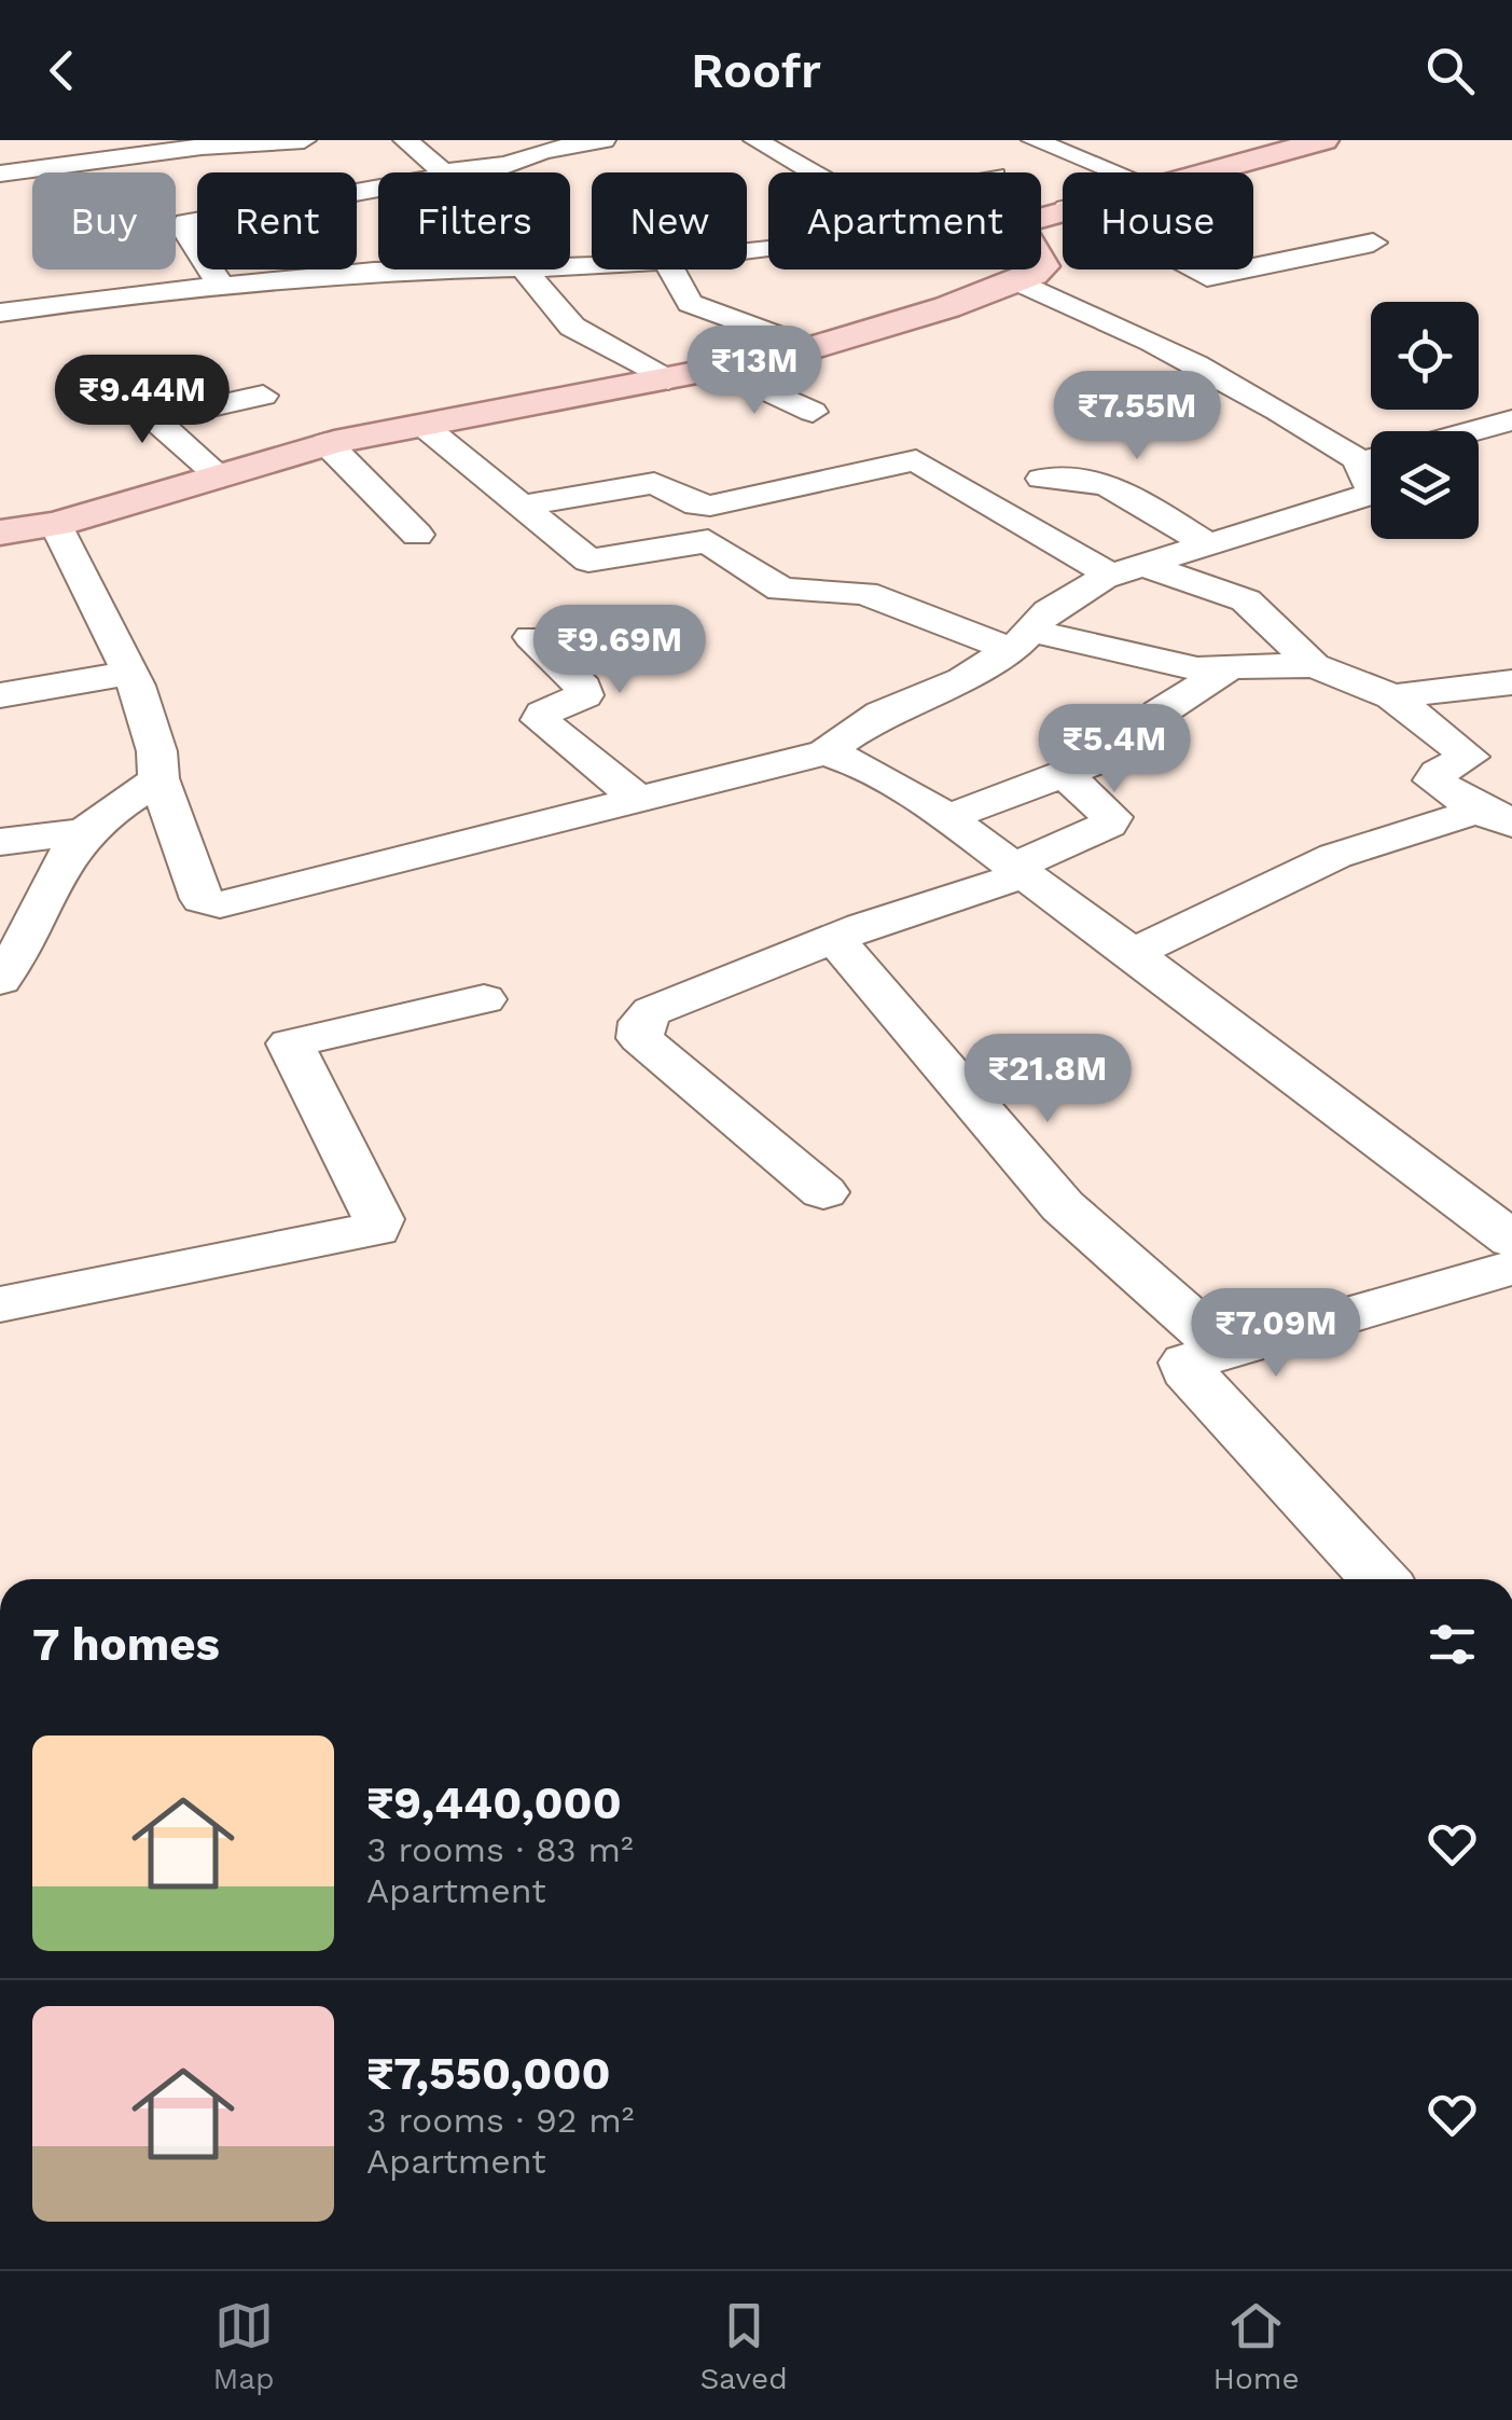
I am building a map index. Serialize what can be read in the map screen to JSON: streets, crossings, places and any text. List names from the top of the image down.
{
  "page": {
    "header": "Roofr",
    "chip": [
      "Buy",
      "Rent",
      "Filters",
      "New",
      "Apartment",
      "House"
    ],
    "price": [
      "₹13M",
      "₹9.44M",
      "₹7.55M",
      "₹9.69M",
      "₹5.4M",
      "₹21.8M",
      "₹7.09M"
    ],
    "heading": "7 homes",
    "list": [
      {
        "name": "₹9,440,000",
        "note": "3 rooms · 83 m² · Apartment"
      },
      {
        "name": "₹7,550,000",
        "note": "3 rooms · 92 m² · Apartment"
      }
    ],
    "tabs": ["Map", "Saved", "Home"]
  }
}
